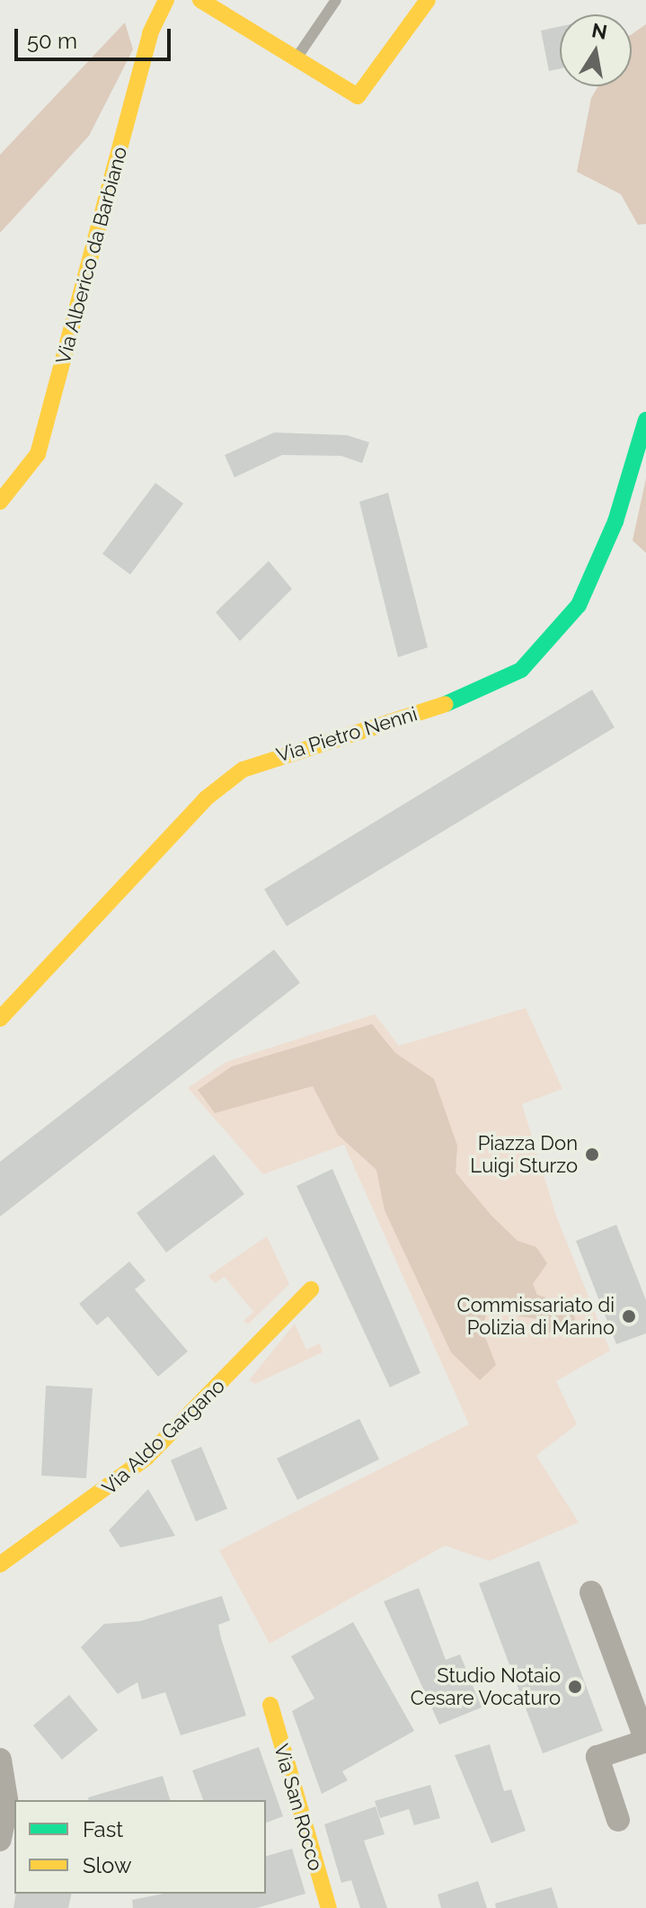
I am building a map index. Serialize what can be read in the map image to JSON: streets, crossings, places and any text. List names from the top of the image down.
{
  "streets": {
    "street": [
      "Via Alberico da Barbiano",
      "Via Pietro Nenni",
      "Via Aldo Gargano",
      "Via San Rocco"
    ]
  },
  "places": ["Piazza Don Luigi Sturzo", "Commissariato di Polizia di Marino", "Studio Notaio Cesare Vocaturo"],
  "legend": ["Fast", "Slow"],
  "scale_bar": "50 m",
  "north": "top"
}
